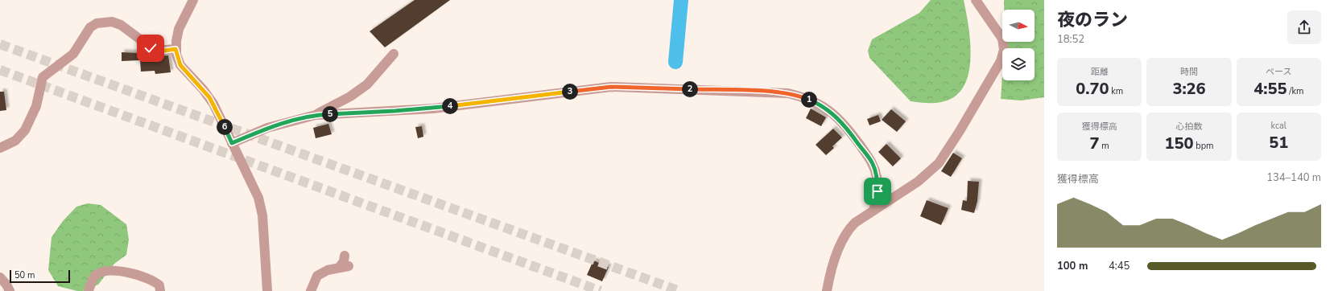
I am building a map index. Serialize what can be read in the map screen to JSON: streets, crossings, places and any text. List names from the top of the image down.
{
  "scale_bar": "50 m",
  "north": "right",
  "page": {
    "heading": ["夜のラン", "18:52"],
    "stats": [
      ["距離", "0.70 km"],
      ["時間", "3:26"],
      ["ペース", "4:55 /km"],
      ["獲得標高", "7 m"],
      ["心拍数", "150 bpm"],
      ["kcal", "51"]
    ],
    "pins": [
      "2",
      "3",
      "1",
      "4",
      "5",
      "6"
    ],
    "chart": ["獲得標高", "134–140 m"],
    "list": [
      {
        "name": "100 m",
        "note": "4:45"
      }
    ],
    "scale": "50 m"
  }
}
